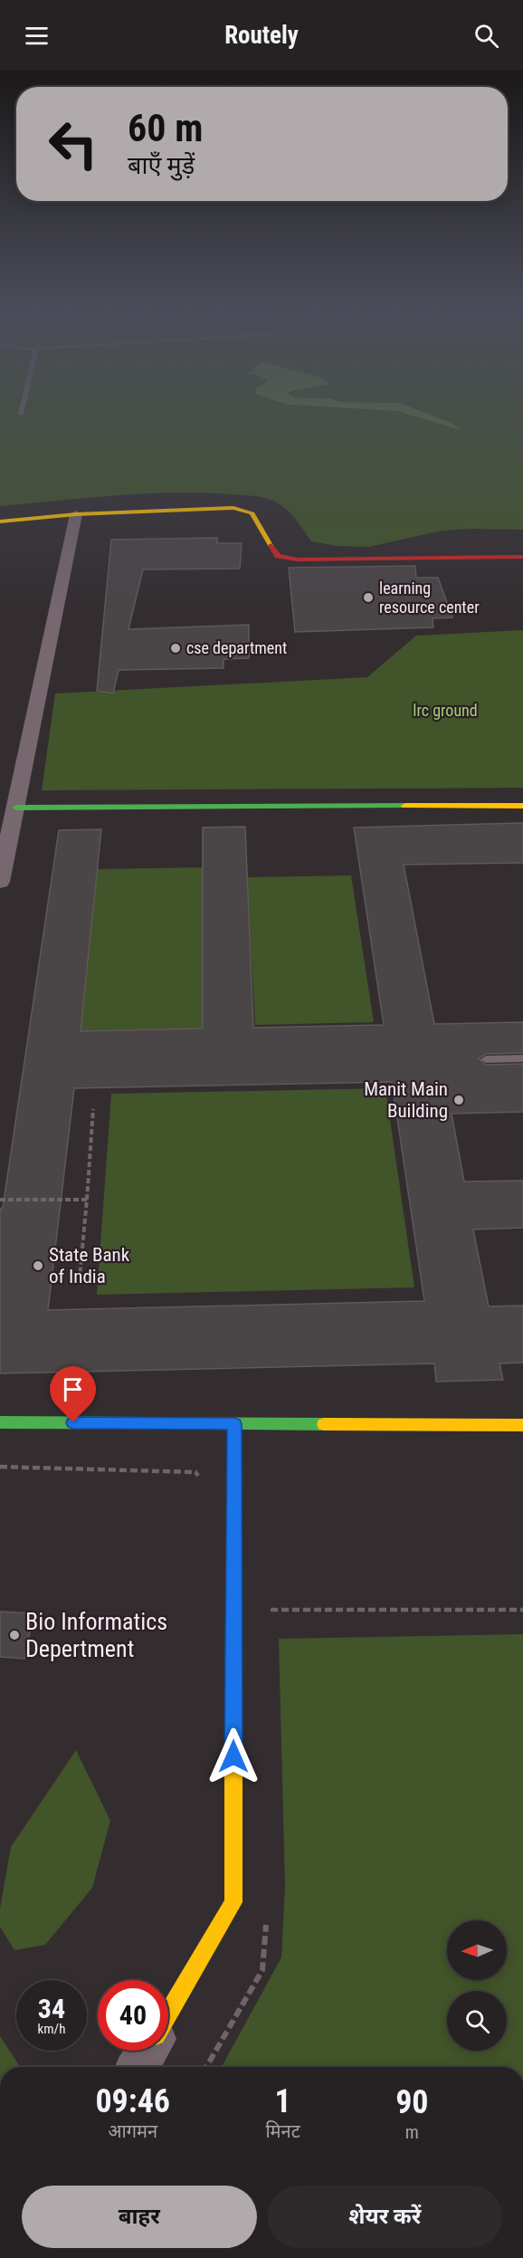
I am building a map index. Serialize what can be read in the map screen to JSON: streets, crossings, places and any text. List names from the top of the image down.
{
  "parks": ["lrc ground"],
  "places": [
    "learning resource center",
    "cse department",
    "Manit Main Building",
    "State Bank of India",
    "Bio Informatics Depertment"
  ],
  "north": "left",
  "page": {
    "header": "Routely",
    "turn": ["60 m", "बाएँ मुड़ें"],
    "speed": "34 km/h",
    "limit": "40",
    "eta": [
      "09:46",
      "आगमन",
      "1",
      "मिनट",
      "90",
      "m"
    ],
    "buttons": ["बाहर", "शेयर करें"]
  }
}
